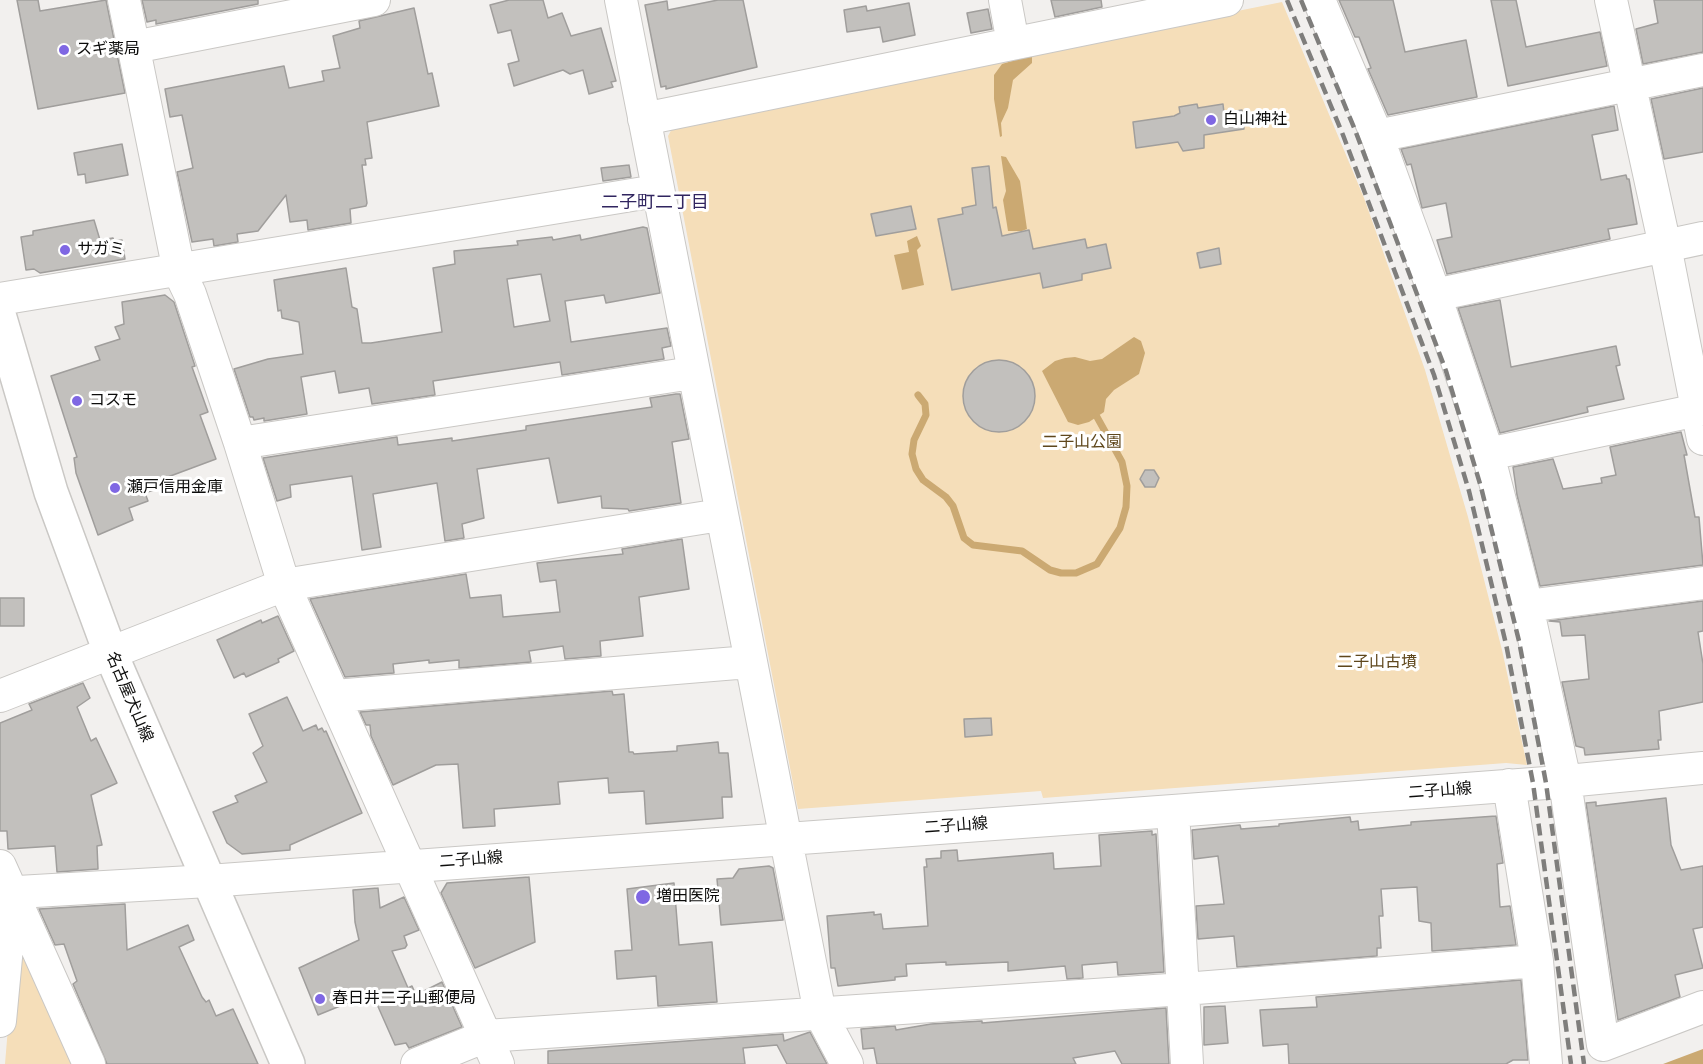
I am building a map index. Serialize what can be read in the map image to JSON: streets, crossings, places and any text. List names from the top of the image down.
{
  "streets": {
    "main road": ["名古屋犬山線"],
    "street": ["二子山線"]
  },
  "crossings": [
    ["名古屋犬山線", "二子山線"]
  ],
  "districts": ["二子町二丁目"],
  "parks": ["二子山公園", "二子山古墳"],
  "places": [
    "スギ薬局",
    "白山神社",
    "サガミ",
    "コスモ",
    "瀬戸信用金庫",
    "増田医院",
    "春日井二子山郵便局"
  ]
}
